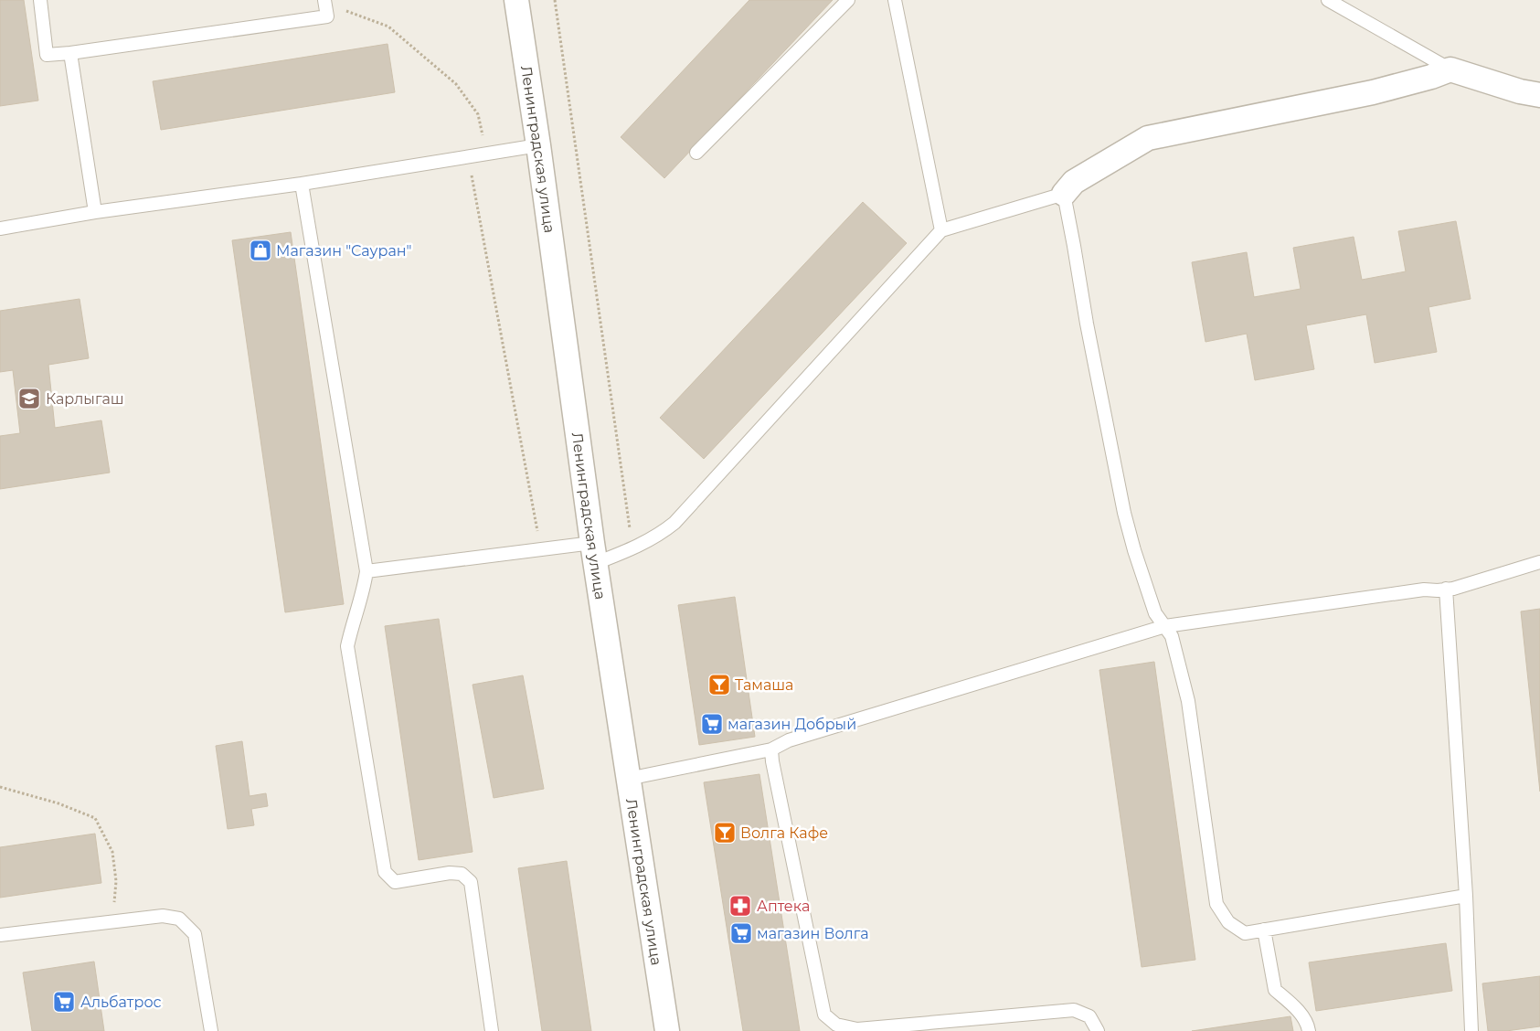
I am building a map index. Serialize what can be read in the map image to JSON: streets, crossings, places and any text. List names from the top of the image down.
{
  "streets": {
    "street": ["Ленинградская улица"]
  },
  "places": {
    "shop": ["Магазин \"Сауран\""],
    "school or university": ["Карлыгаш"],
    "bar": ["Тамаша", "Волга Кафе"],
    "supermarket": ["магазин Добрый", "магазин Волга", "Альбатрос"],
    "pharmacy": ["Аптека"]
  }
}
